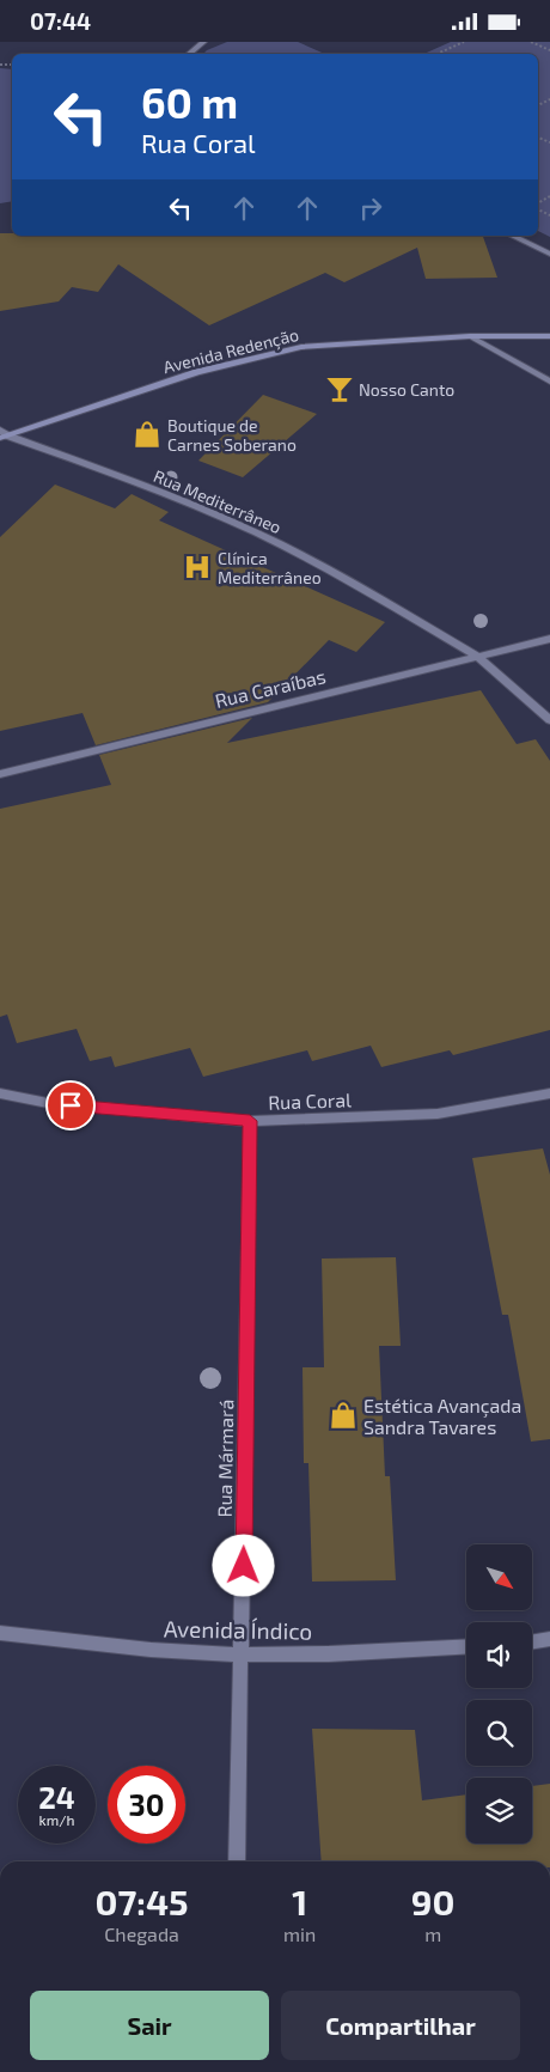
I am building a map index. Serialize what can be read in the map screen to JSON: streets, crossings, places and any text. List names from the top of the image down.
{
  "streets": {
    "street": [
      "Avenida Redenção",
      "Rua Mediterrâneo",
      "Rua Caraíbas",
      "Rua Coral",
      "Rua Mármará",
      "Avenida Índico"
    ]
  },
  "crossings": [
    ["Avenida Redenção", "Rua Mediterrâneo"],
    ["Rua Mediterrâneo", "Rua Caraíbas"],
    ["Rua Coral", "Rua Mármará"],
    ["Rua Mármará", "Avenida Índico"]
  ],
  "places": {
    "bar": ["Nosso Canto"],
    "shop": ["Boutique de Carnes Soberano", "Estética Avançada Sandra Tavares"],
    "hospital": ["Clínica Mediterrâneo"]
  },
  "north": "bottom right",
  "page": {
    "status": "07:44",
    "turn": ["60 m", "Rua Coral"],
    "speed": "24 km/h",
    "limit": "30",
    "eta": [
      "07:45",
      "Chegada",
      "1",
      "min",
      "90",
      "m"
    ],
    "buttons": ["Sair", "Compartilhar"]
  }
}
